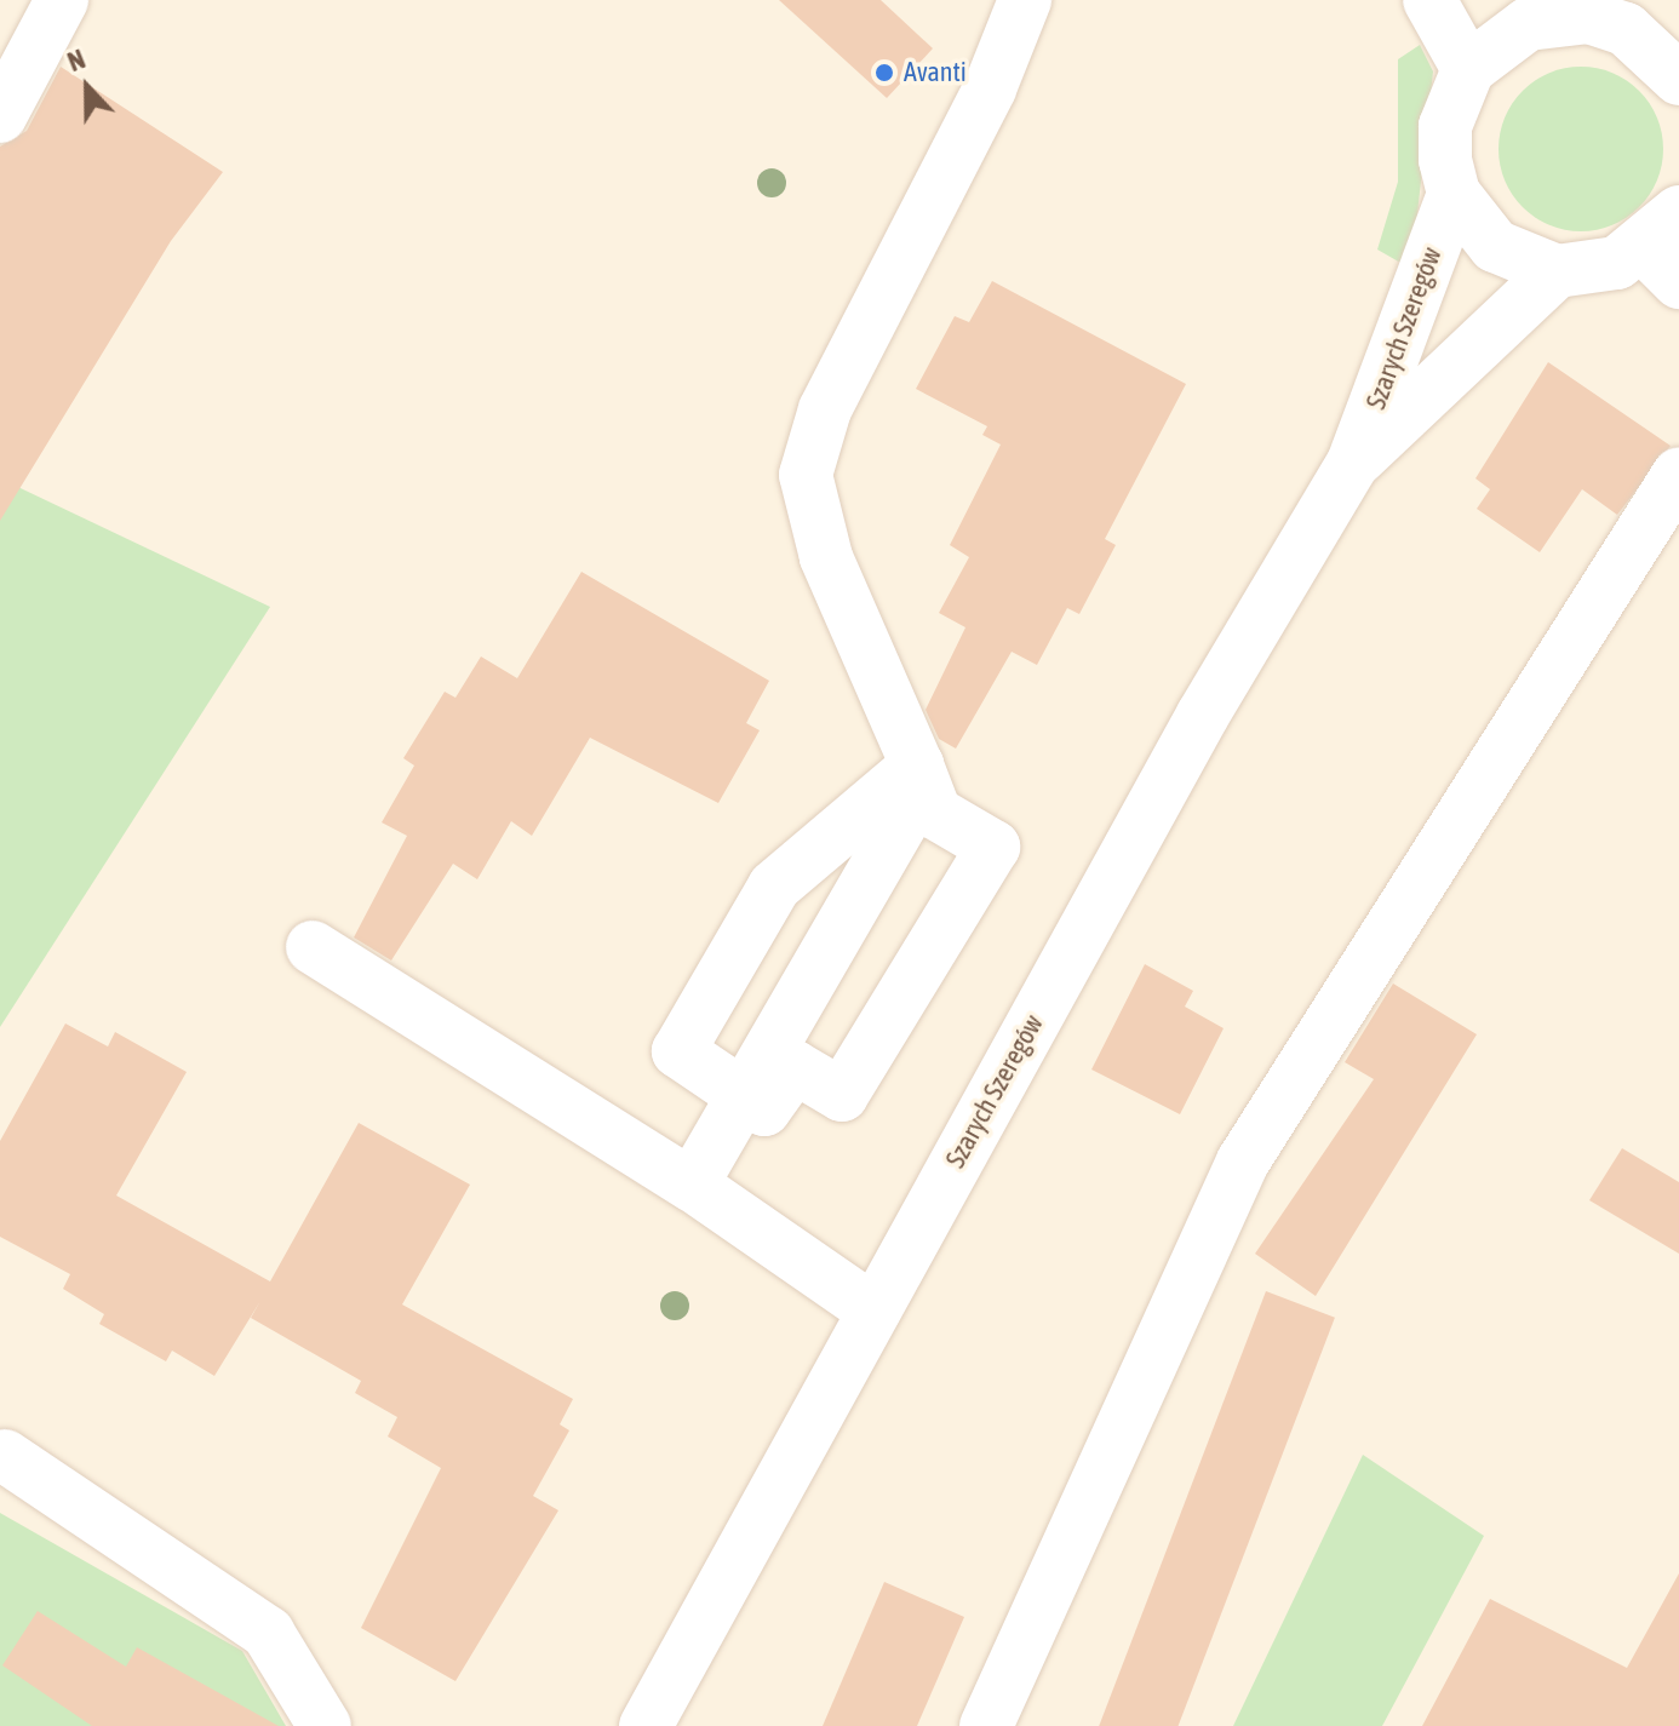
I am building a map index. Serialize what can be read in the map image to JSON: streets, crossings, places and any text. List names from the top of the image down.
{
  "streets": {
    "street": ["Szarych Szeregów"]
  },
  "places": ["Avanti"],
  "north": "top"
}
